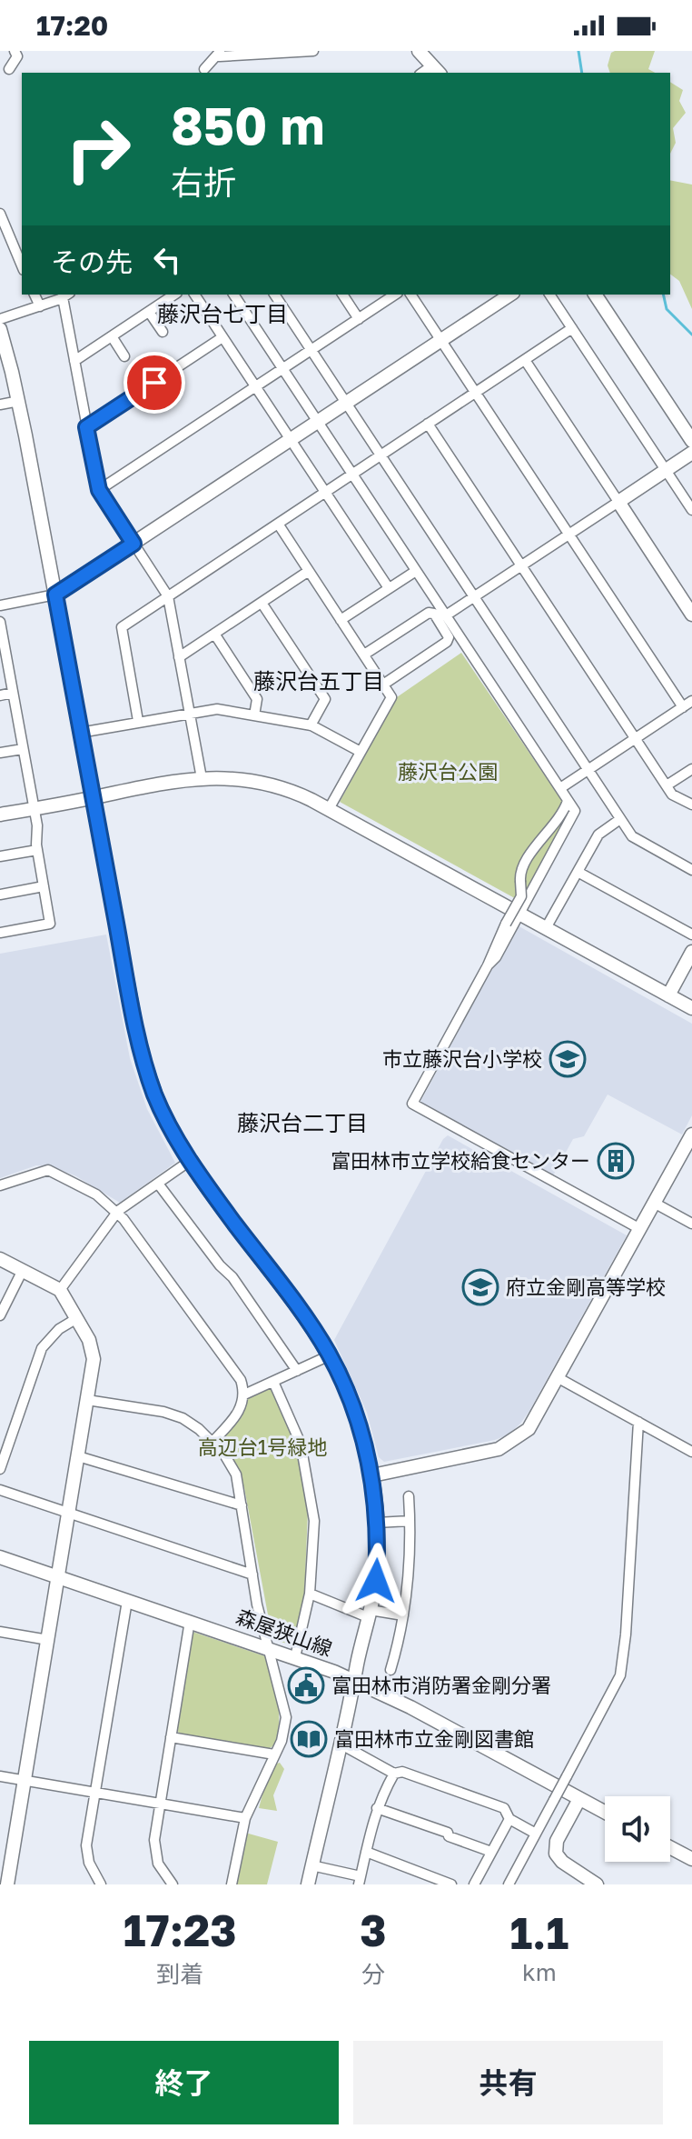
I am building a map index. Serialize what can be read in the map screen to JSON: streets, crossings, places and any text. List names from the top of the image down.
{
  "streets": {
    "street": ["森屋狭山線"]
  },
  "districts": ["藤沢台七丁目", "藤沢台五丁目", "藤沢台二丁目"],
  "parks": ["藤沢台公園", "高辺台1号緑地"],
  "places": {
    "school or university": ["市立藤沢台小学校", "府立金剛高等学校"],
    "building": ["富田林市立学校給食センター"],
    "public building": ["富田林市消防署金剛分署"],
    "library": ["富田林市立金剛図書館"]
  },
  "page": {
    "status": "17:20",
    "turn": ["850 m", "右折"],
    "then": "その先",
    "eta": [
      "17:23",
      "到着",
      "3",
      "分",
      "1.1",
      "km"
    ],
    "buttons": ["終了", "共有"]
  }
}
